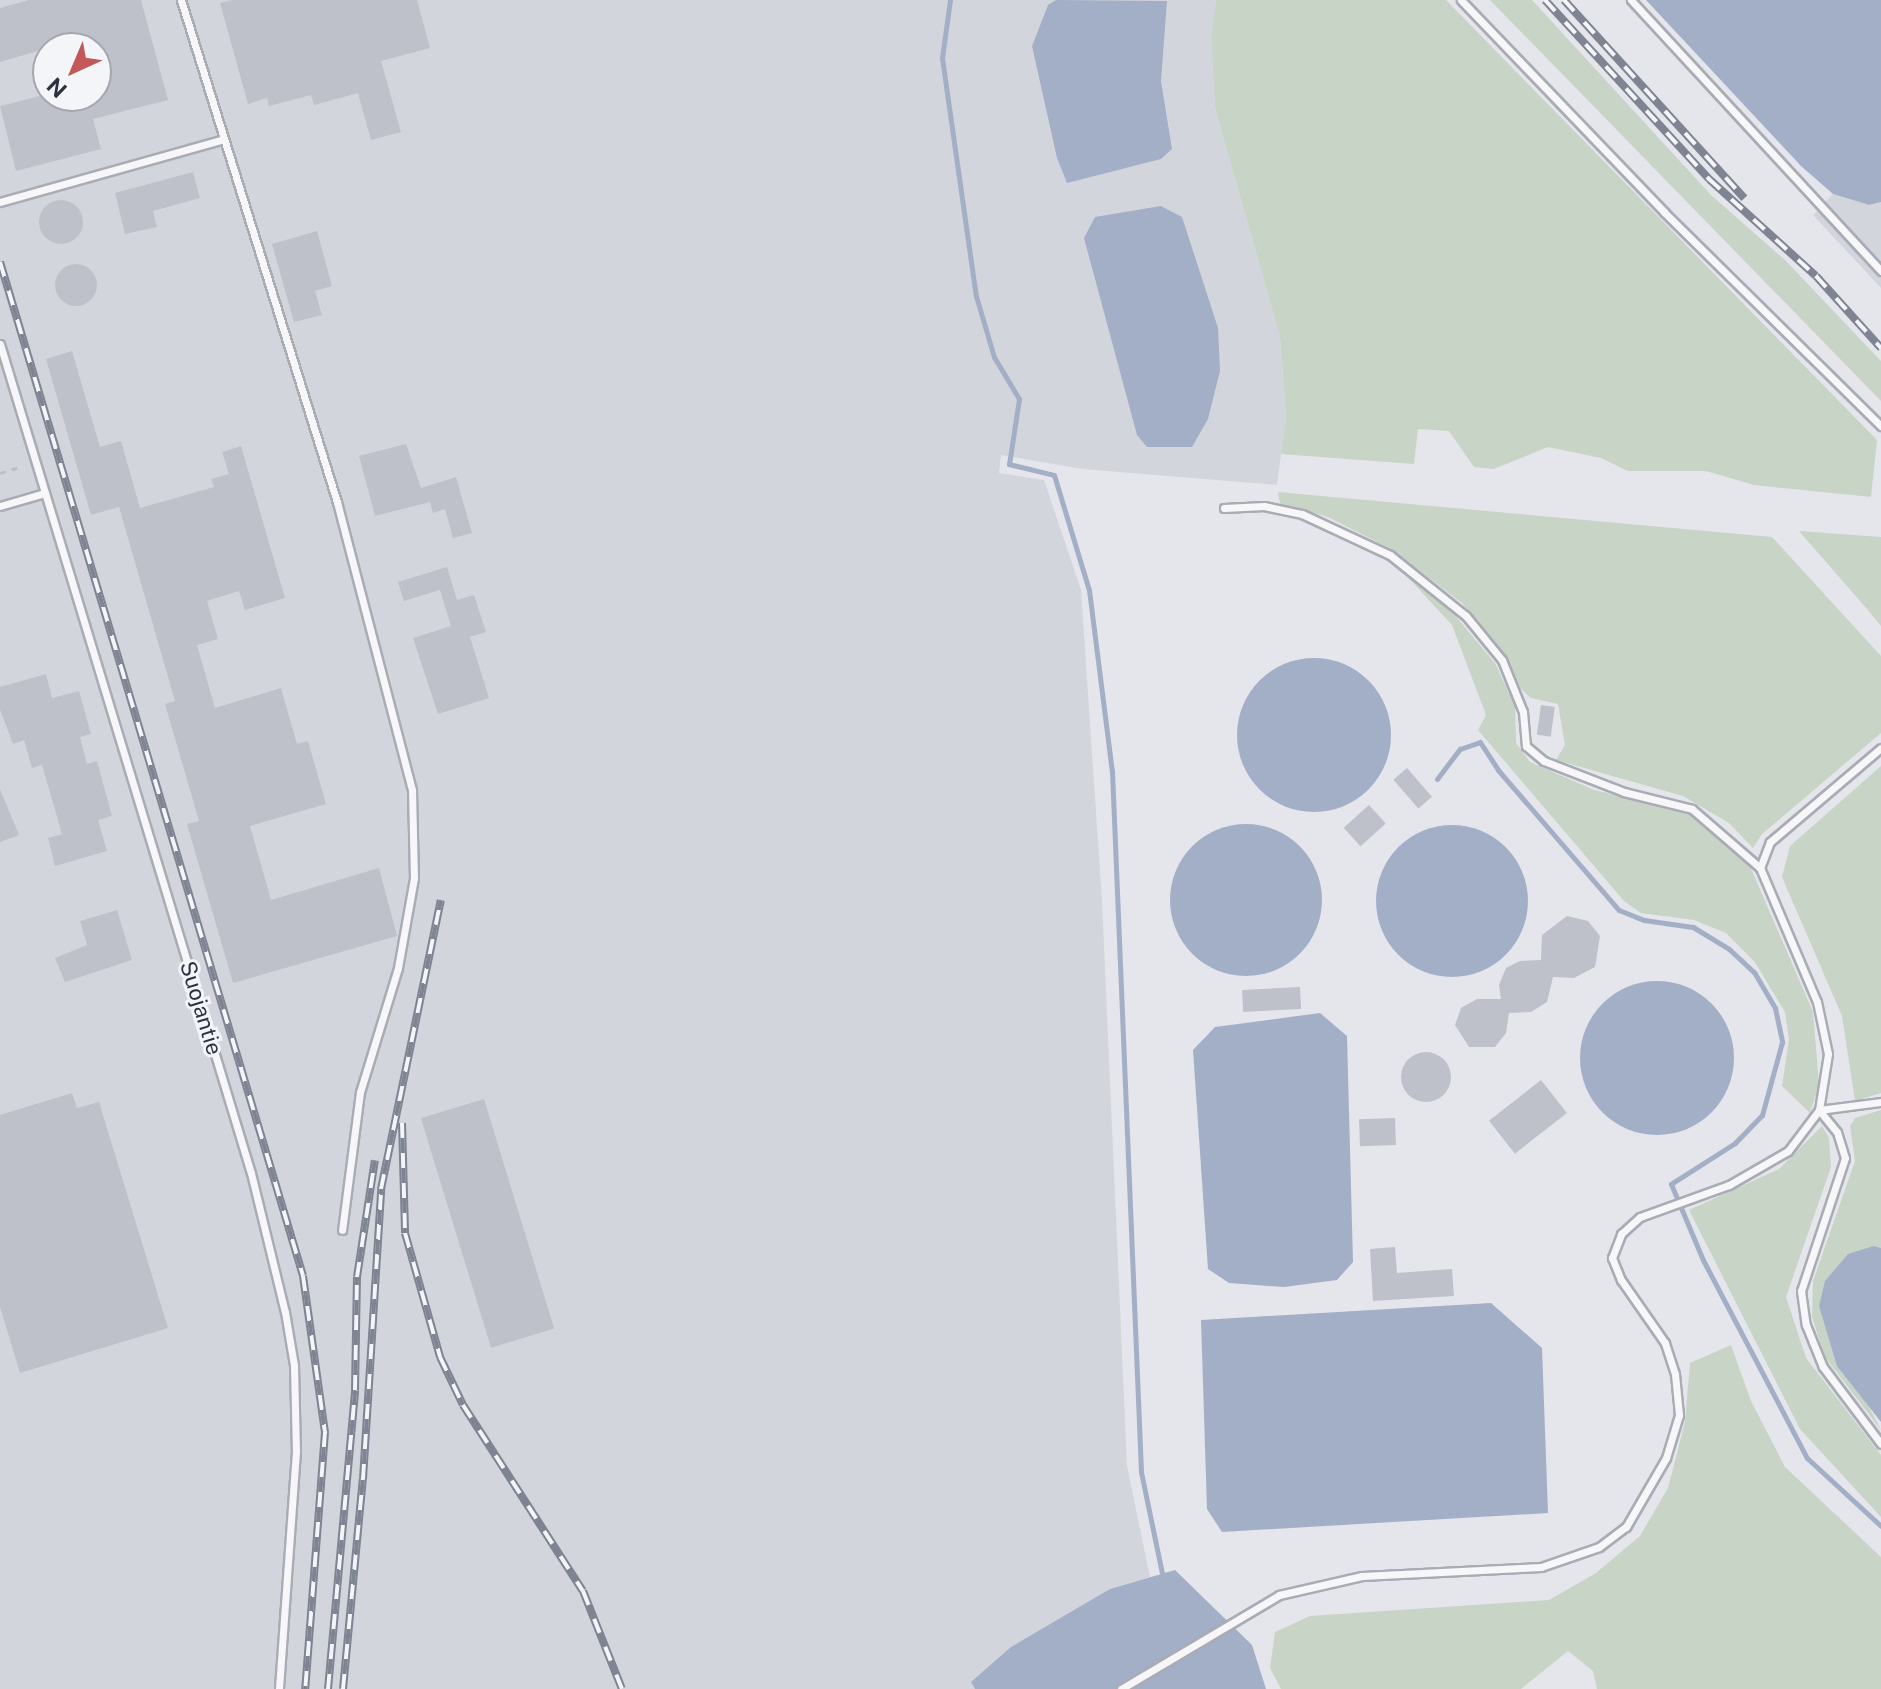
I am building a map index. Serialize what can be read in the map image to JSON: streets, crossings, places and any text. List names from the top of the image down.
{
  "streets": {
    "lane": ["Suojantie"]
  },
  "north": "bottom left"
}
